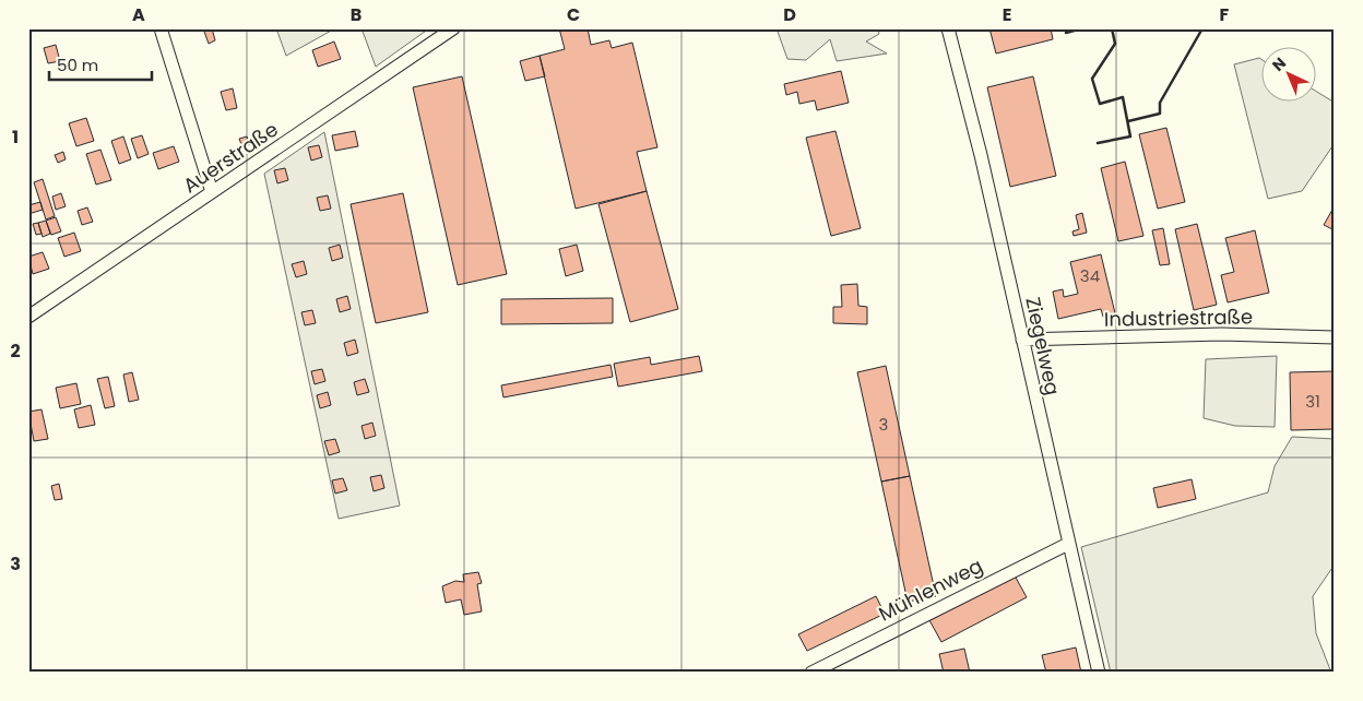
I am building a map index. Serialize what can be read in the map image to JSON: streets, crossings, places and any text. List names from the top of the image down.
{
  "streets": {
    "street": [
      "Auerstraße",
      "Industriestraße",
      "Ziegelweg",
      "Mühlenweg"
    ]
  },
  "crossings": [
    ["Industriestraße", "Ziegelweg"],
    ["Ziegelweg", "Mühlenweg"]
  ],
  "house_numbers": ["34", "31", "3"],
  "scale_bar": "50 m",
  "north": "top left",
  "grid": {
    "columns": [
      "A",
      "B",
      "C",
      "D",
      "E",
      "F"
    ],
    "rows": ["1", "2", "3"]
  }
}
